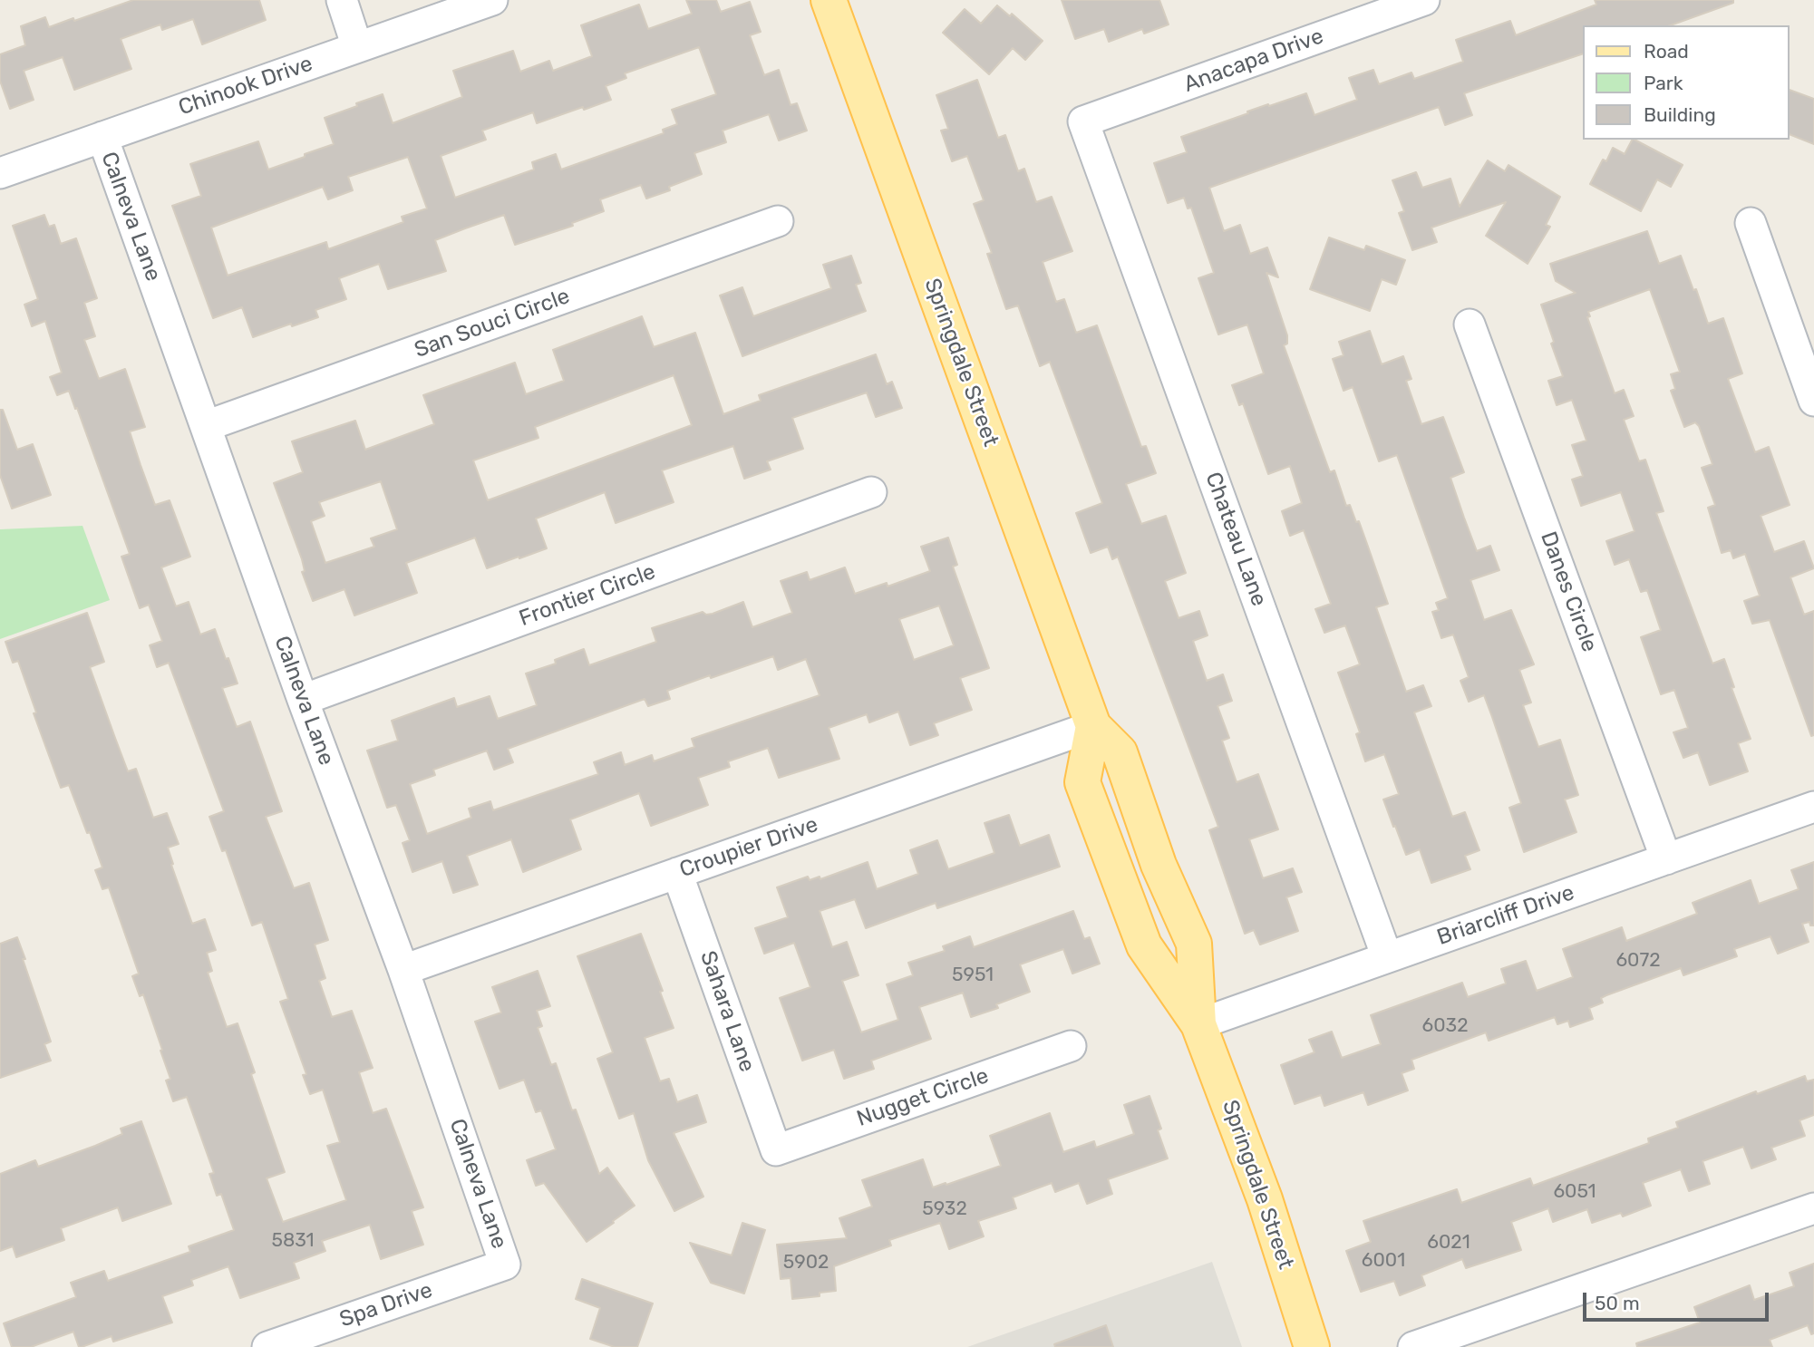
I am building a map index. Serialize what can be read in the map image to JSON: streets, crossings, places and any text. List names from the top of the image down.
{
  "streets": {
    "main road": ["Springdale Street"],
    "street": [
      "Anacapa Drive",
      "Chinook Drive",
      "Calneva Lane",
      "San Souci Circle",
      "Chateau Lane",
      "Danes Circle",
      "Frontier Circle",
      "Croupier Drive",
      "Briarcliff Drive",
      "Sahara Lane",
      "Nugget Circle",
      "Spa Drive"
    ]
  },
  "crossings": [
    ["Anacapa Drive", "Chateau Lane"],
    ["Chinook Drive", "Calneva Lane"],
    ["Calneva Lane", "San Souci Circle"],
    ["Calneva Lane", "Frontier Circle"],
    ["Calneva Lane", "Croupier Drive"],
    ["Calneva Lane", "Spa Drive"],
    ["Springdale Street", "Croupier Drive"],
    ["Springdale Street", "Briarcliff Drive"],
    ["Chateau Lane", "Briarcliff Drive"],
    ["Danes Circle", "Briarcliff Drive"],
    ["Croupier Drive", "Sahara Lane"],
    ["Sahara Lane", "Nugget Circle"]
  ],
  "house_numbers": [
    "6072",
    "5951",
    "6032",
    "6051",
    "5932",
    "5831",
    "6021",
    "6001",
    "5902"
  ],
  "legend": ["Road", "Park", "Building"],
  "scale_bar": "50 m"
}
